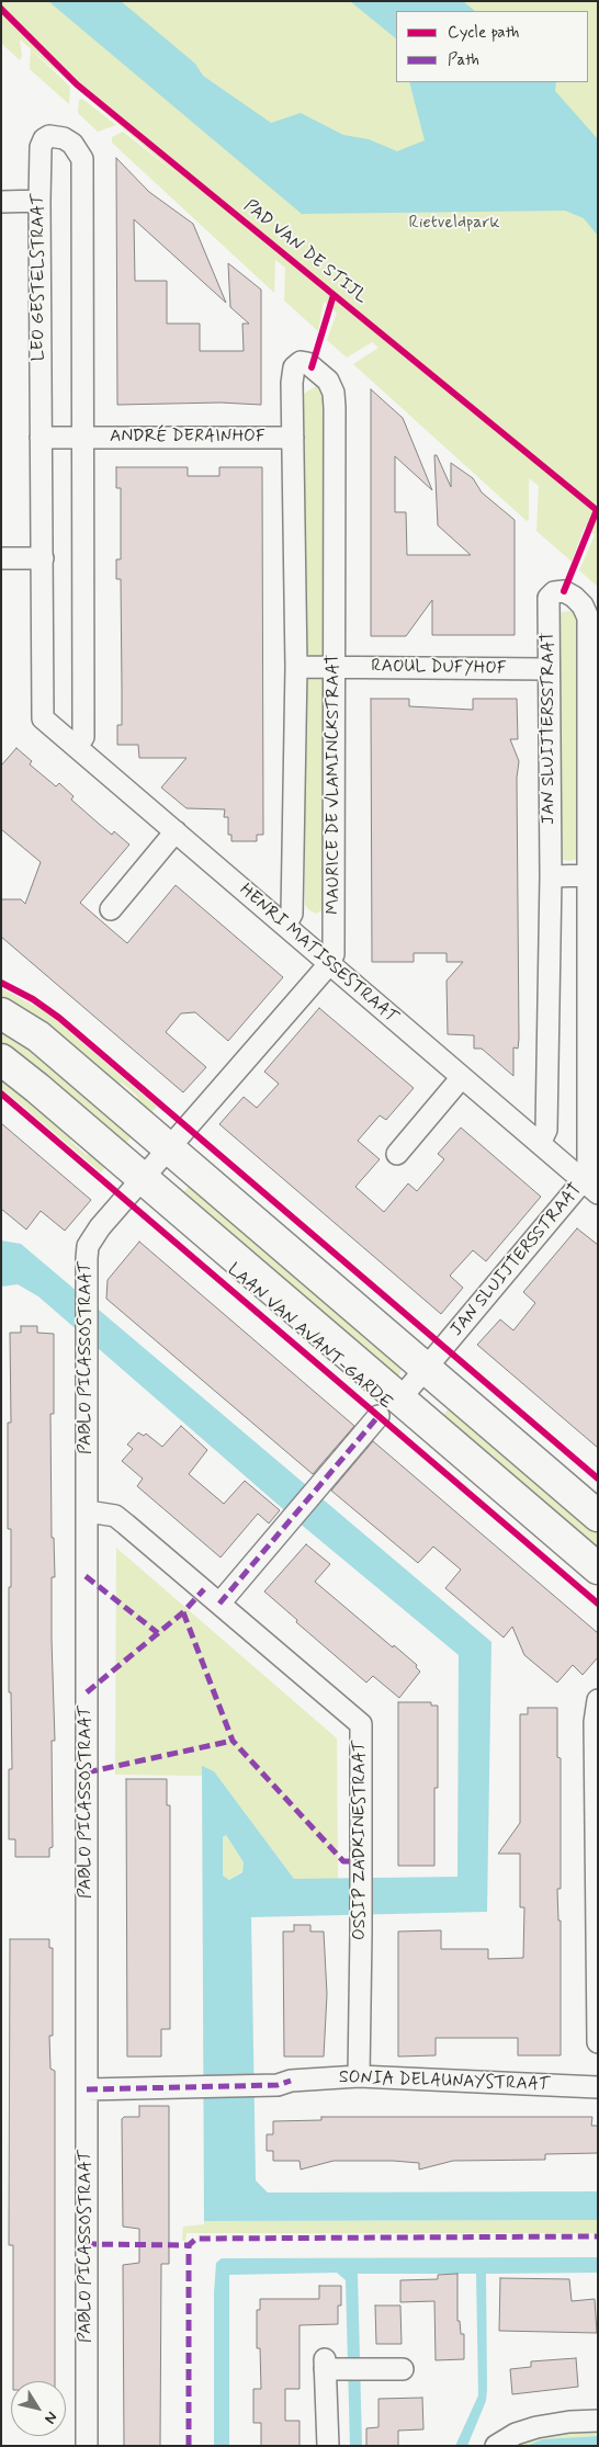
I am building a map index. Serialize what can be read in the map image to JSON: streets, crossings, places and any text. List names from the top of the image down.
{
  "streets": {
    "street": [
      "LEO GESTELSTRAAT",
      "ANDRÉ DERAINHOF",
      "RAOUL DUFYHOF",
      "JAN SLUIJTERSSTRAAT",
      "MAURICE DE VLAMINCKSTRAAT",
      "HENRI MATISSESTRAAT",
      "LAAN VAN AVANT-GARDE",
      "PABLO PICASSOSTRAAT",
      "OSSIP ZADKINESTRAAT",
      "SONIA DELAUNAYSTRAAT"
    ],
    "cycle path": ["PAD VAN DE STIJL"]
  },
  "crossings": [
    ["LEO GESTELSTRAAT", "ANDRÉ DERAINHOF"],
    ["LEO GESTELSTRAAT", "HENRI MATISSESTRAAT"],
    ["ANDRÉ DERAINHOF", "MAURICE DE VLAMINCKSTRAAT"],
    ["RAOUL DUFYHOF", "JAN SLUIJTERSSTRAAT"],
    ["RAOUL DUFYHOF", "MAURICE DE VLAMINCKSTRAAT"],
    ["JAN SLUIJTERSSTRAAT", "HENRI MATISSESTRAAT"],
    ["JAN SLUIJTERSSTRAAT", "LAAN VAN AVANT-GARDE"],
    ["JAN SLUIJTERSSTRAAT", "OSSIP ZADKINESTRAAT"],
    ["MAURICE DE VLAMINCKSTRAAT", "HENRI MATISSESTRAAT"],
    ["LAAN VAN AVANT-GARDE", "PABLO PICASSOSTRAAT"],
    ["PABLO PICASSOSTRAAT", "OSSIP ZADKINESTRAAT"],
    ["PABLO PICASSOSTRAAT", "SONIA DELAUNAYSTRAAT"],
    ["OSSIP ZADKINESTRAAT", "SONIA DELAUNAYSTRAAT"]
  ],
  "parks": ["Rietveldpark"],
  "legend": ["Cycle path", "Path"],
  "north": "bottom right"
}
